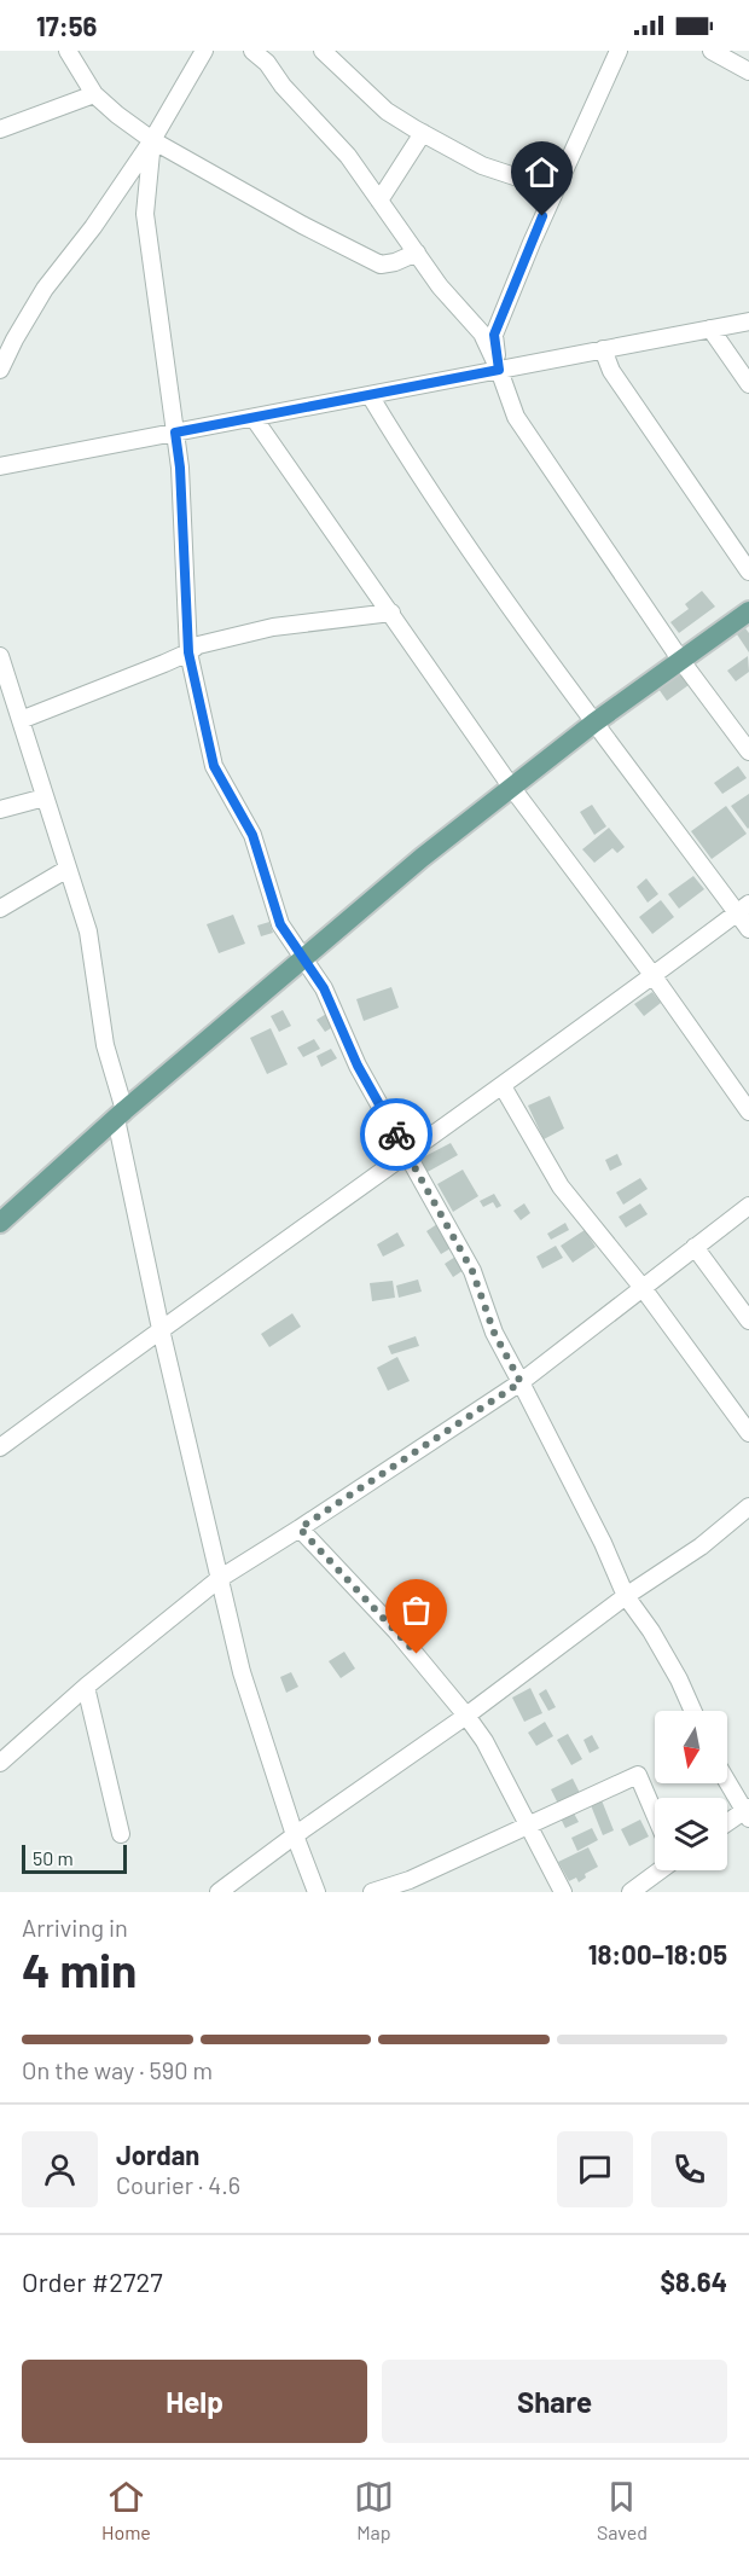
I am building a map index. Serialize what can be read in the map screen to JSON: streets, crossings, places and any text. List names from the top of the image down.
{
  "scale_bar": "50 m",
  "north": "bottom",
  "page": {
    "status": "17:56",
    "scale": "50 m",
    "heading": ["4 min", "Arriving in", "18:00–18:05"],
    "panel": [
      "Jordan",
      "Courier · 4.6",
      "Order #2727",
      "$8.64"
    ],
    "bar": "On the way · 590 m",
    "buttons": ["Help", "Share"],
    "tabs": ["Home", "Map", "Saved"]
  }
}
